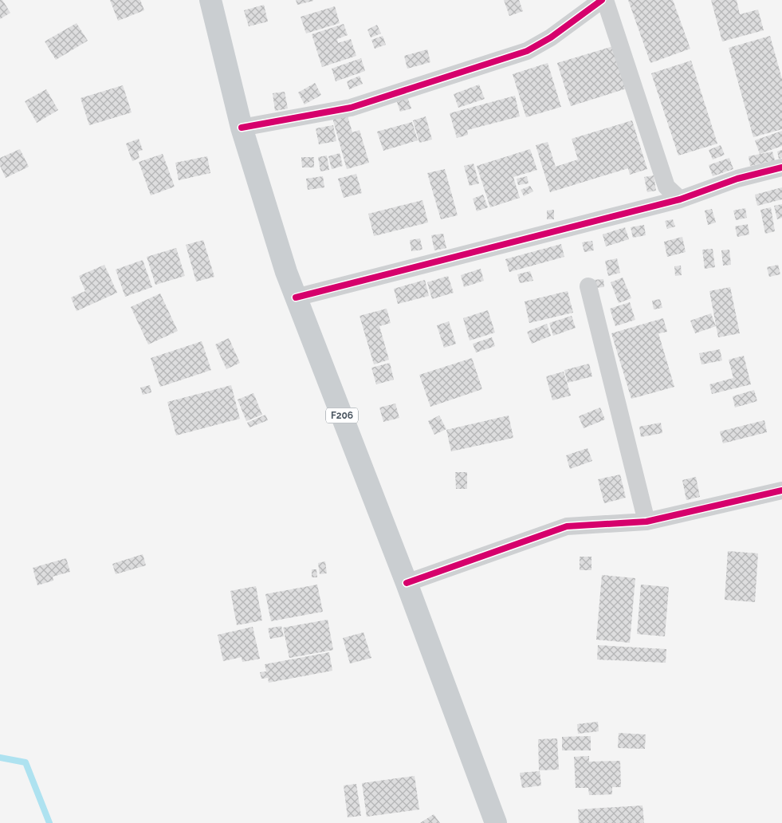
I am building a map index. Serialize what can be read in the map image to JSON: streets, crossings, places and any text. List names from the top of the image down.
{
  "streets": {
    "main road": ["F206"]
  }
}
